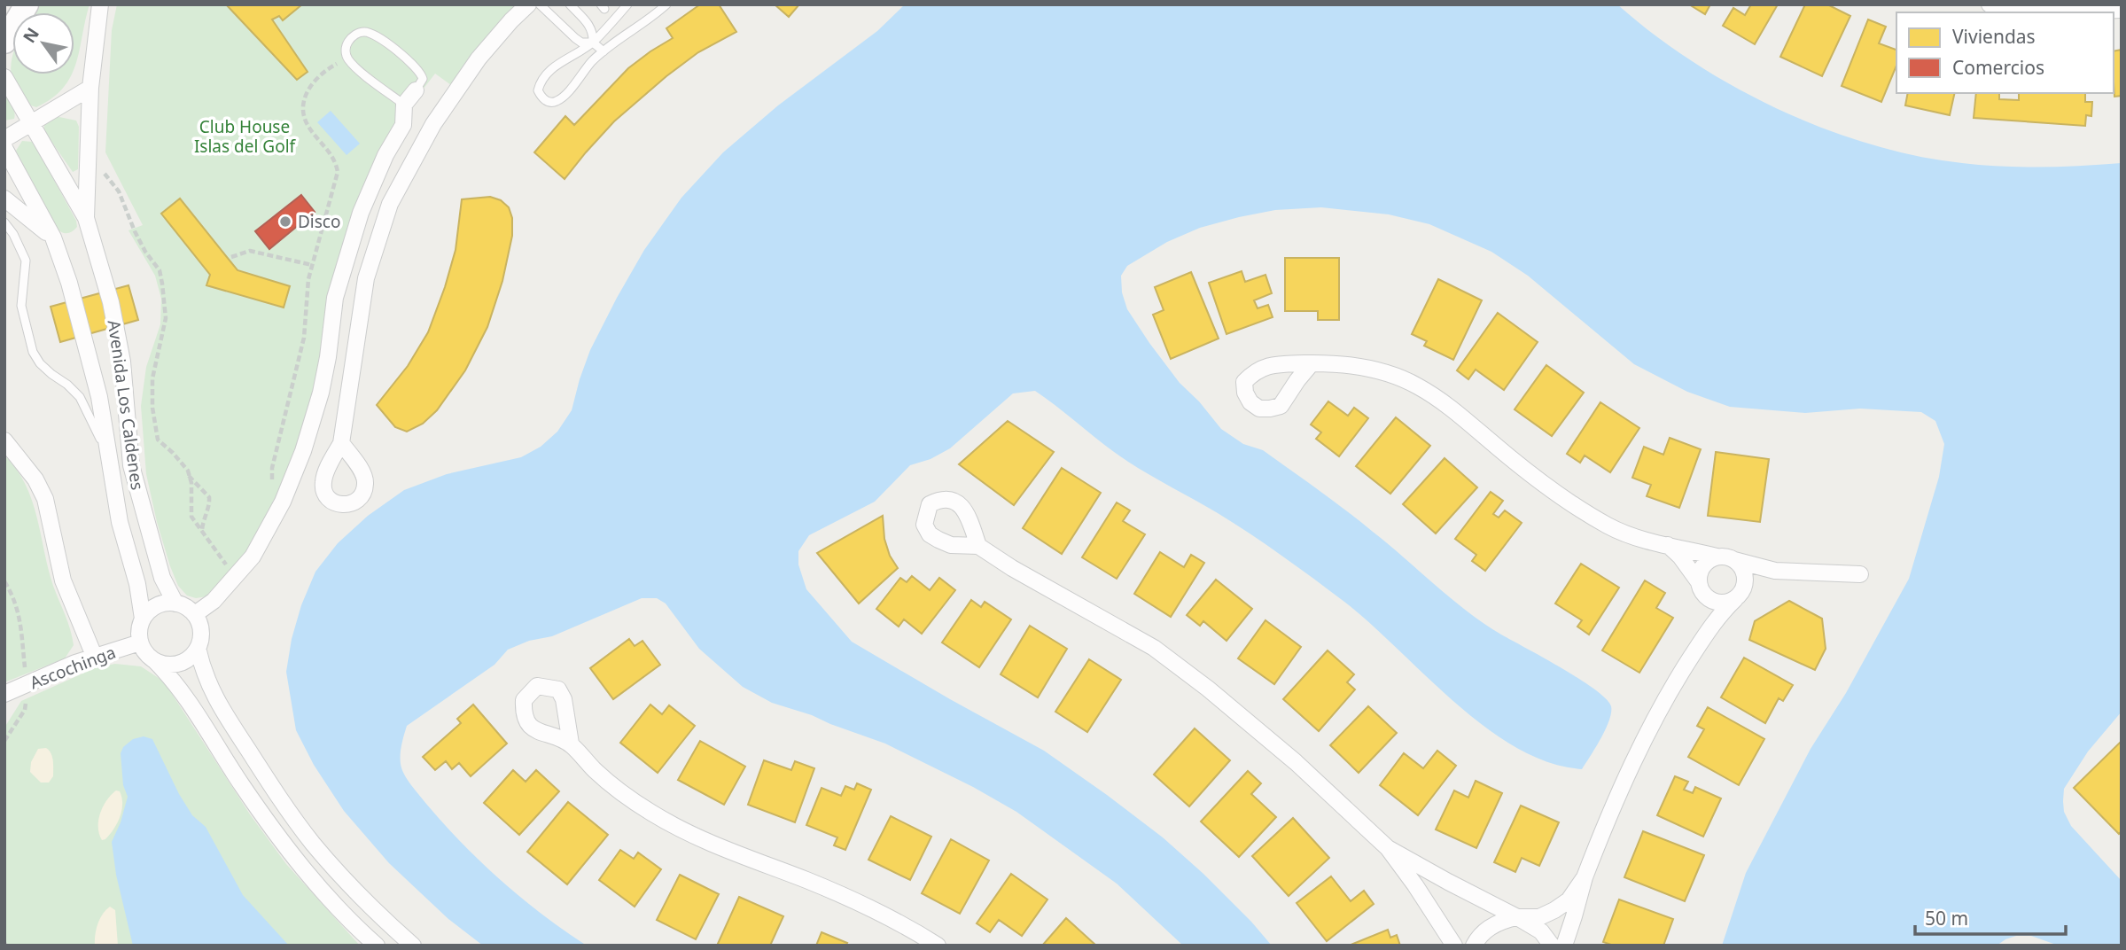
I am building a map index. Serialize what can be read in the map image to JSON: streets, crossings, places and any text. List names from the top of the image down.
{
  "streets": {
    "street": ["Avenida Los Caldenes", "Ascochinga"]
  },
  "crossings": [
    ["Avenida Los Caldenes", "Ascochinga"]
  ],
  "parks": ["Club House Islas del Golf"],
  "places": ["Disco"],
  "legend": ["Viviendas", "Comercios"],
  "scale_bar": "50 m",
  "north": "top left"
}
